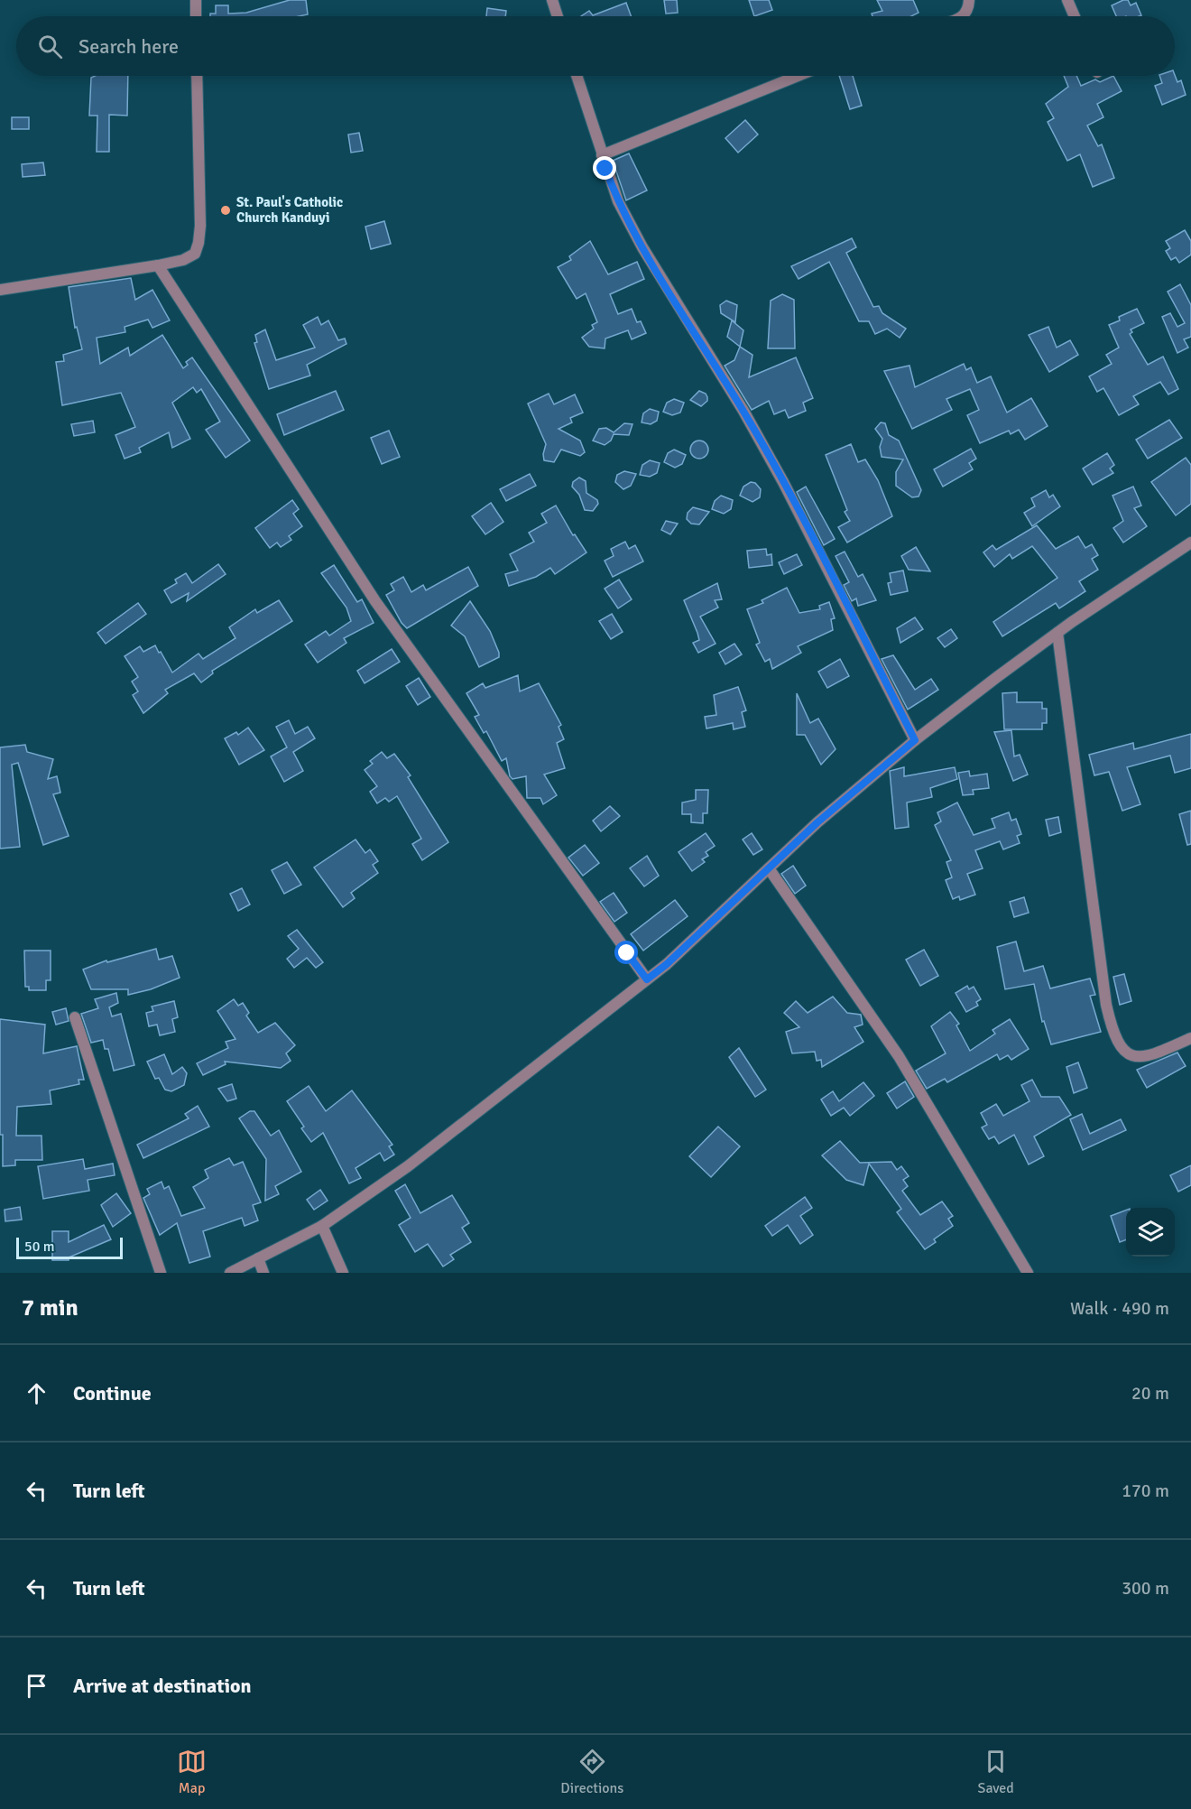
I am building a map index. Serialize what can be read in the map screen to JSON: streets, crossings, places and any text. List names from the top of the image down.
{
  "places": ["St. Paul's Catholic Church Kanduyi"],
  "scale_bar": "50 m",
  "page": {
    "search": "Search here",
    "scale": "50 m",
    "heading": ["7 min", "Walk · 490 m"],
    "list": [
      ["Continue", "20 m"],
      ["Turn left", "170 m"],
      ["Turn left", "300 m"],
      "Arrive at destination"
    ],
    "nav": ["Map", "Directions", "Saved"]
  }
}
